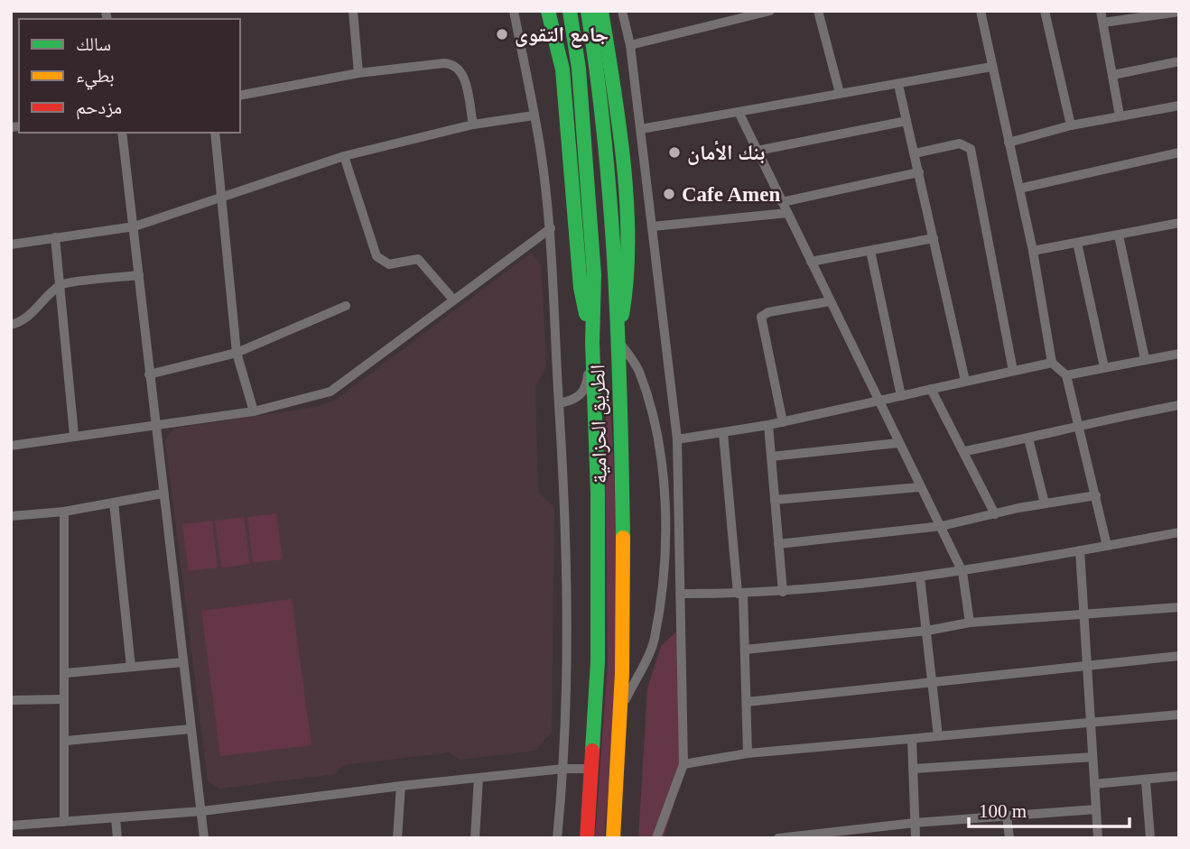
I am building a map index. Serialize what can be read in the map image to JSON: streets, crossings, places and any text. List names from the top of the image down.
{
  "streets": {
    "highway": ["الطريق الحزامية"]
  },
  "places": ["جامع التقوى", "بنك الأمان", "Cafe Amen"],
  "legend": ["سالك", "بطيء", "مزدحم"],
  "scale_bar": "100 m"
}
